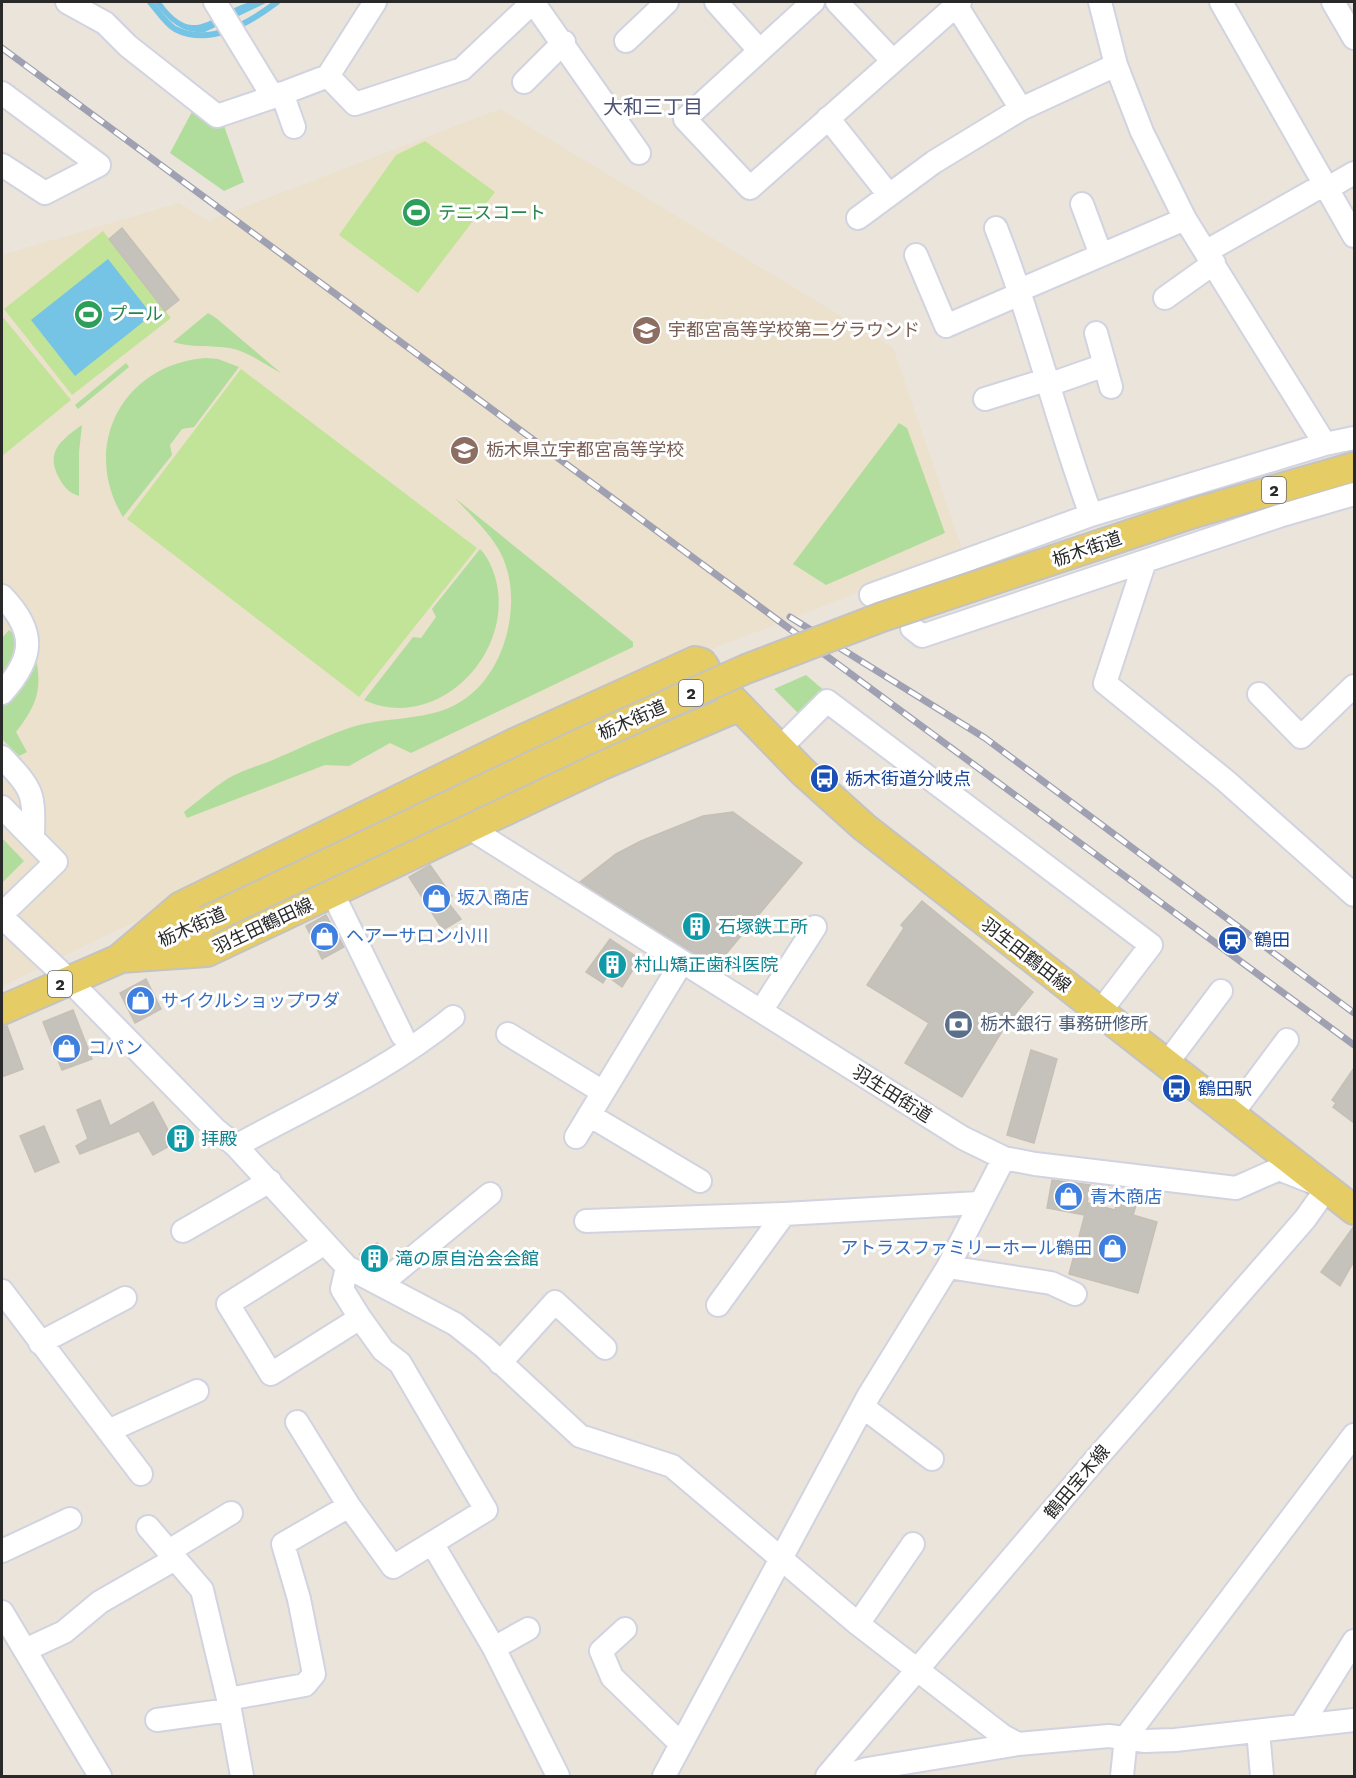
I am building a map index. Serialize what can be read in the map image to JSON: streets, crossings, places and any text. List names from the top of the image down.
{
  "streets": {
    "main road": [
      "2",
      "栃木街道",
      "羽生田鶴田線",
      "羽生田街道"
    ],
    "street": ["鶴田宝木線"]
  },
  "crossings": [
    ["栃木街道", "羽生田鶴田線"],
    ["羽生田鶴田線", "羽生田街道"],
    ["羽生田鶴田線", "鶴田宝木線"],
    ["羽生田街道", "鶴田宝木線"]
  ],
  "districts": ["大和三丁目"],
  "places": {
    "sports": ["テニスコート", "プール"],
    "school or university": ["宇都宮高等学校第二グラウンド", "栃木県立宇都宮高等学校"],
    "bus stop": ["栃木街道分岐点", "鶴田駅"],
    "shop": [
      "坂入商店",
      "ヘアーサロン小川",
      "サイクルショップワダ",
      "コパン",
      "青木商店",
      "アトラスファミリーホール鶴田"
    ],
    "building": [
      "石塚鉄工所",
      "村山矯正歯科医院",
      "拝殿",
      "滝の原自治会会館"
    ],
    "station": ["鶴田"],
    "bank": ["栃木銀行 事務研修所"]
  }
}
